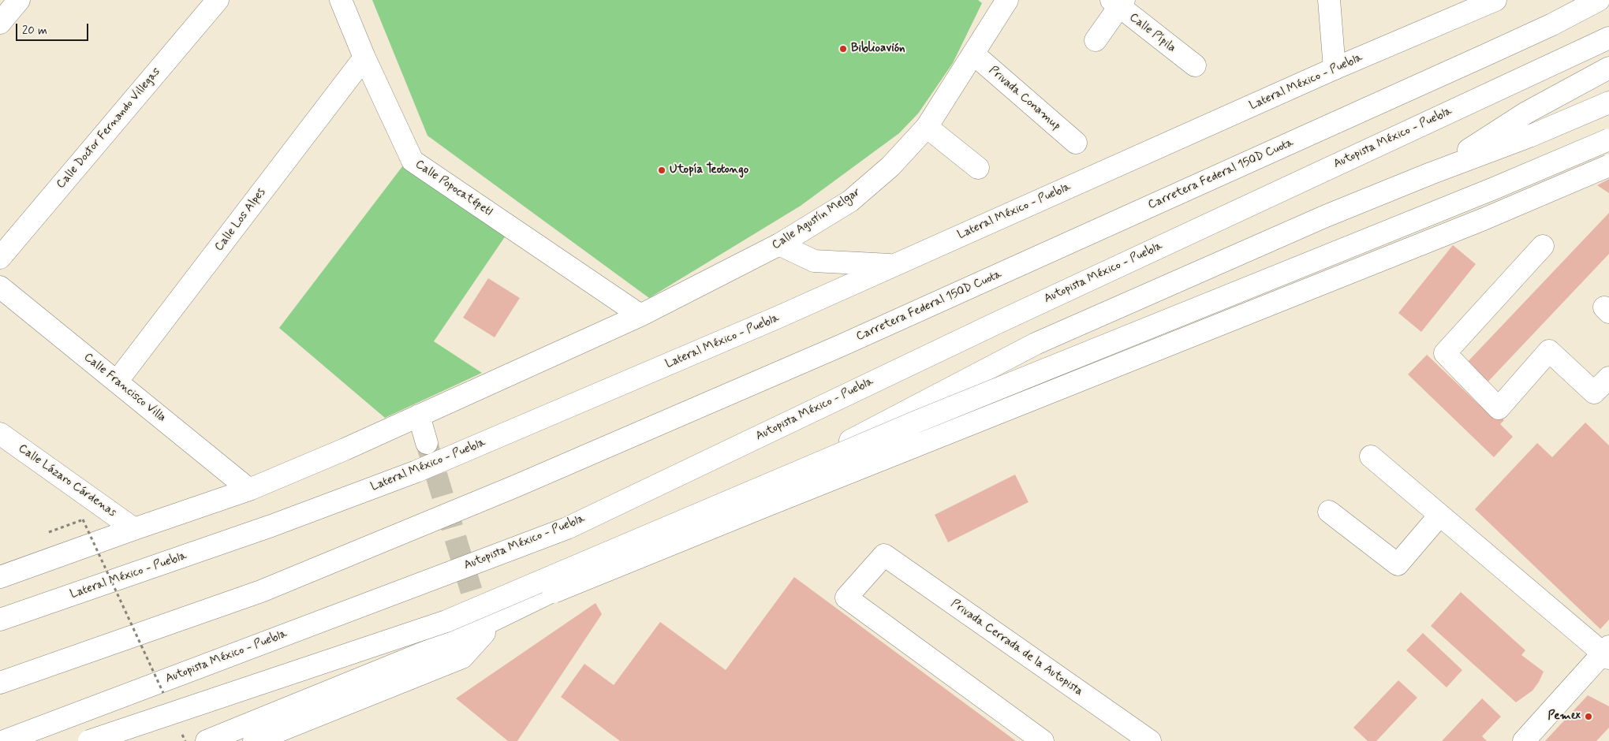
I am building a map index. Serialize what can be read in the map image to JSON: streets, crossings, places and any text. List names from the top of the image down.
{
  "streets": {
    "main road": [
      "Calle Pípila",
      "Lateral México - Puebla",
      "Privada Conamup",
      "Calle Doctor Fernando Villegas",
      "Autopista México - Puebla",
      "Carretera Federal 150D Cuota",
      "Calle Popocatépetl",
      "Calle Agustín Melgar",
      "Calle Los Alpes",
      "Calle Francisco Villa",
      "Calle Lázaro Cárdenas",
      "Privada Cerrada de la Autopista"
    ]
  },
  "crossings": [
    ["Privada Conamup", "Calle Agustín Melgar"],
    ["Calle Popocatépetl", "Calle Agustín Melgar"],
    ["Calle Popocatépetl", "Calle Los Alpes"],
    ["Calle Agustín Melgar", "Calle Francisco Villa"],
    ["Calle Agustín Melgar", "Calle Lázaro Cárdenas"],
    ["Calle Los Alpes", "Calle Francisco Villa"]
  ],
  "places": ["Biblioavión", "Utopía Teotongo", "Pemex"],
  "scale_bar": "20 m"
}
